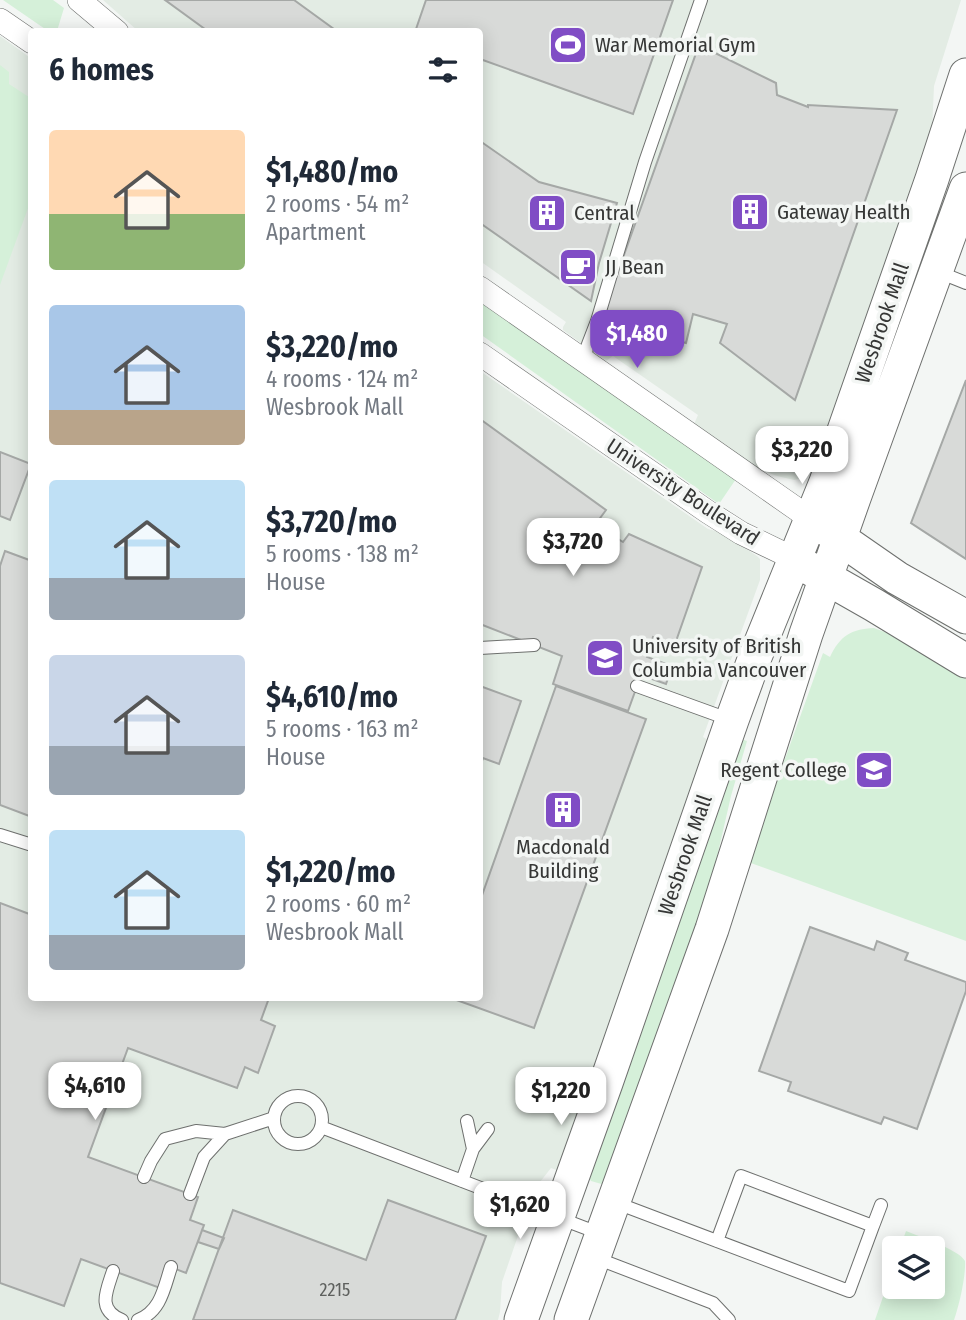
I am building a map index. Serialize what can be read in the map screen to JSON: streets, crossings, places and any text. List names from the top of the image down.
{
  "streets": {
    "main road": ["Wesbrook Mall", "University Boulevard"]
  },
  "crossings": [
    ["Wesbrook Mall", "University Boulevard"]
  ],
  "places": {
    "sports": ["War Memorial Gym"],
    "building": ["Gateway Health", "Central", "Macdonald Building"],
    "cafe": ["JJ Bean"],
    "school or university": ["University of British Columbia Vancouver", "Regent College"]
  },
  "house_numbers": ["2215"],
  "page": {
    "heading": "6 homes",
    "list": [
      {
        "name": "$1,480/mo",
        "note": "2 rooms · 54 m² · Apartment"
      },
      {
        "name": "$3,220/mo",
        "note": "4 rooms · 124 m² · Wesbrook Mall"
      },
      {
        "name": "$3,720/mo",
        "note": "5 rooms · 138 m² · House"
      },
      {
        "name": "$4,610/mo",
        "note": "5 rooms · 163 m² · House"
      },
      {
        "name": "$1,220/mo",
        "note": "2 rooms · 60 m² · Wesbrook Mall"
      }
    ],
    "price": [
      "$1,480",
      "$3,220",
      "$3,720",
      "$4,610",
      "$1,220",
      "$1,620"
    ]
  }
}
